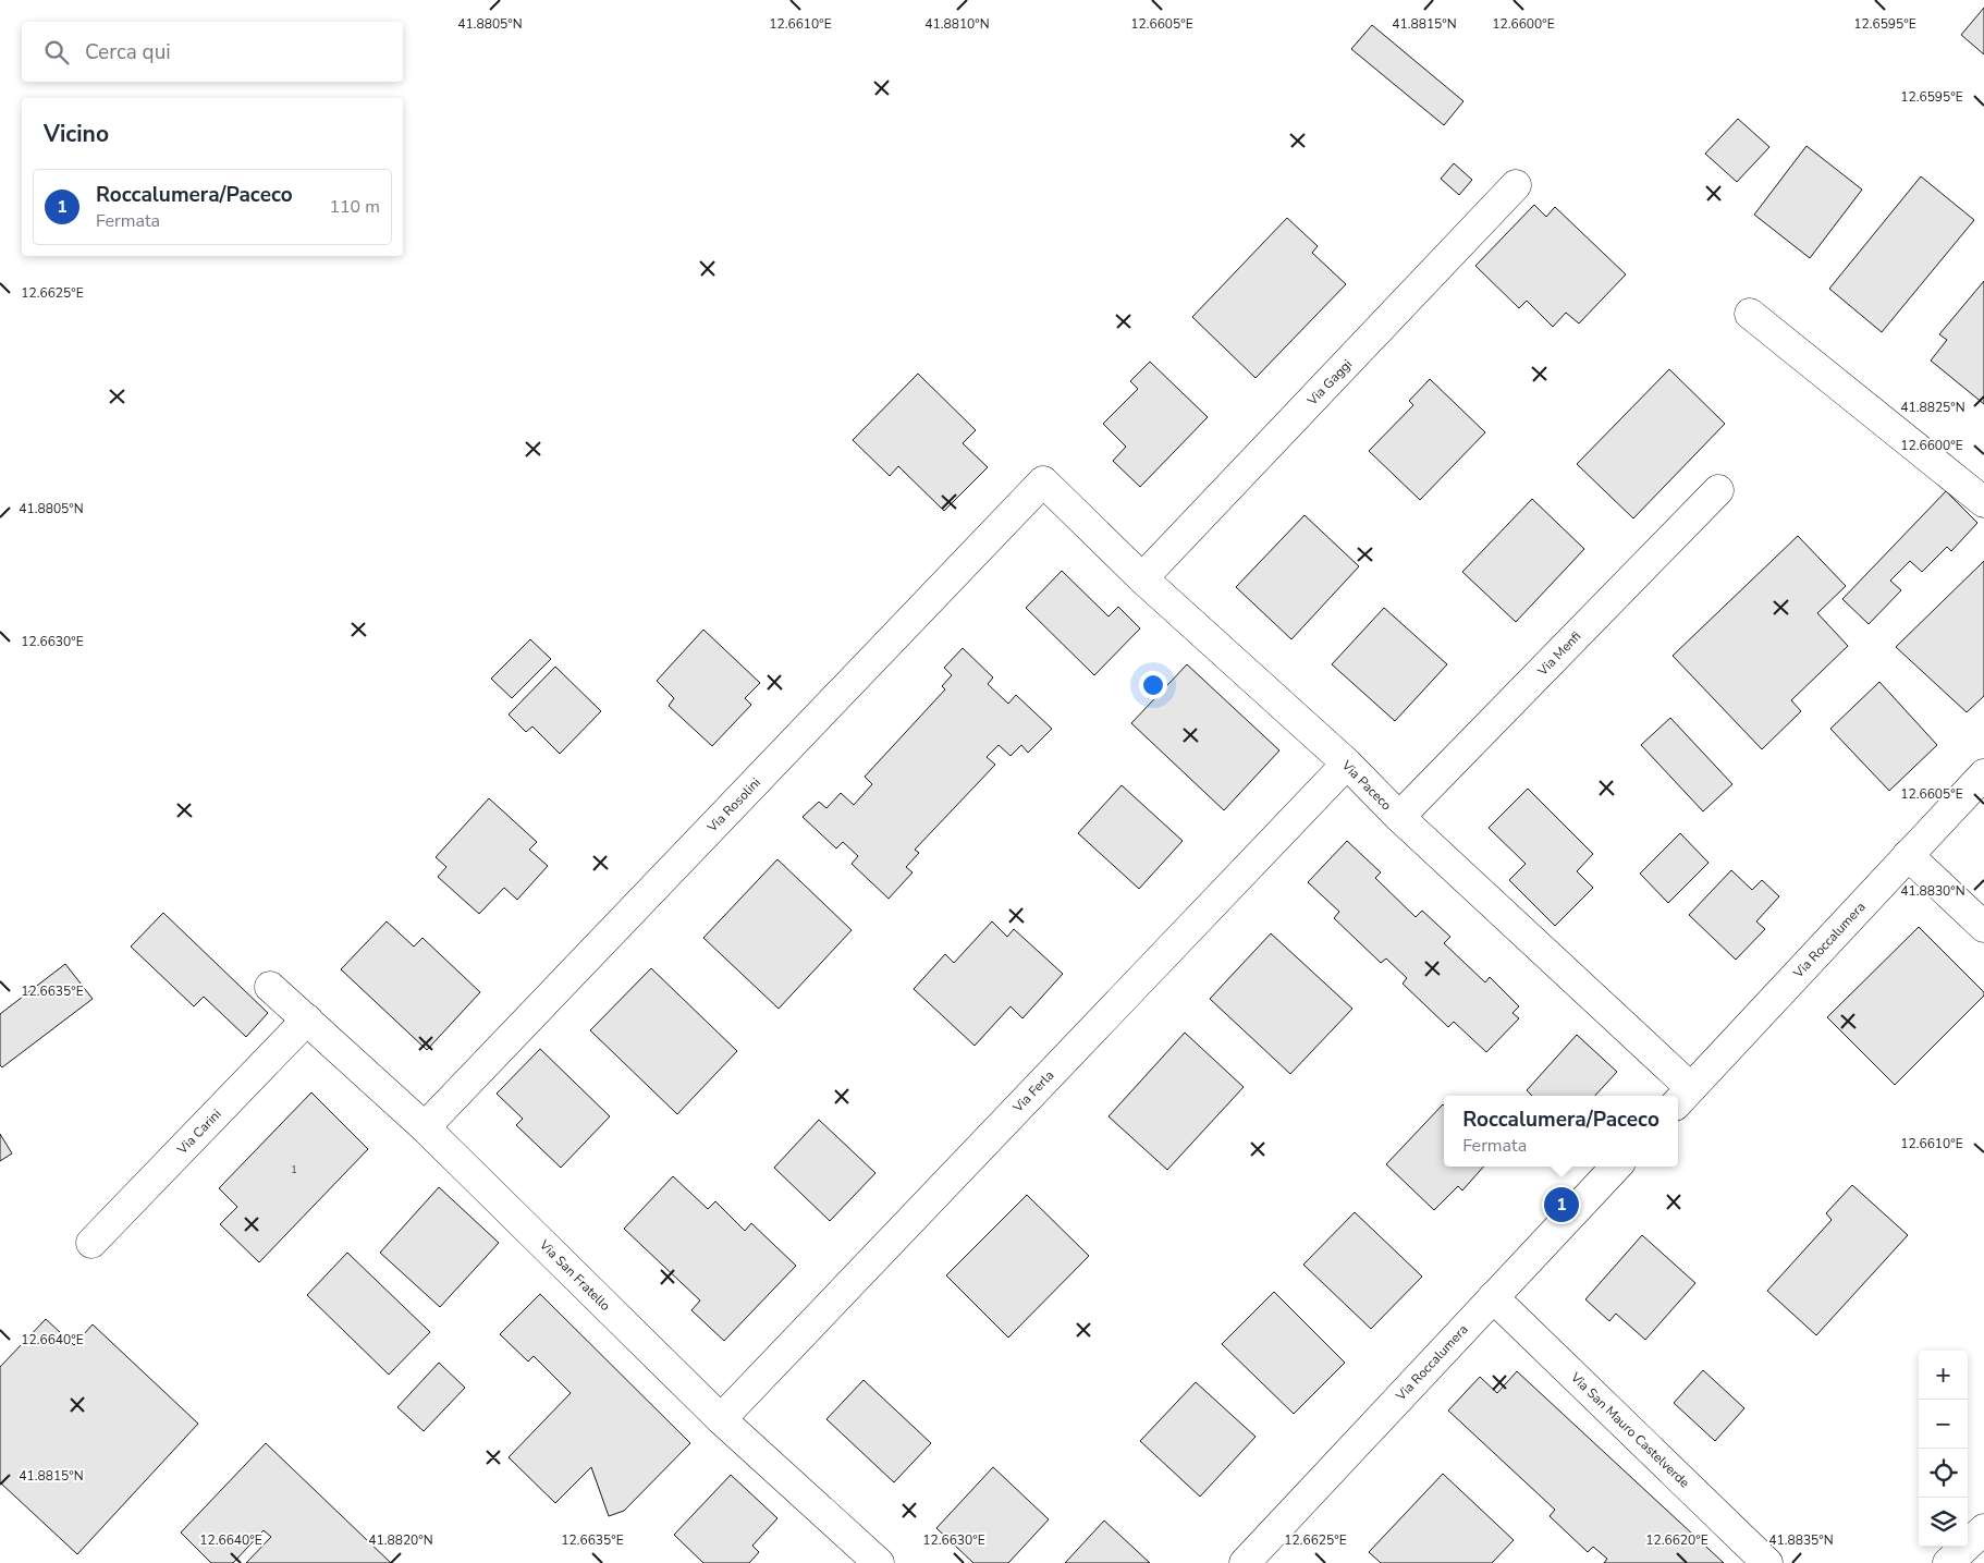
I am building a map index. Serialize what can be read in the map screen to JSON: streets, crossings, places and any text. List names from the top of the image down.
{
  "streets": {
    "street": [
      "Via Gaggi",
      "Via Menfi",
      "Via Paceco",
      "Via Rosolini",
      "Via Roccalumera",
      "Via Ferla",
      "Via Carini",
      "Via San Fratello",
      "Via San Mauro Castelverde"
    ]
  },
  "crossings": [
    ["Via Gaggi", "Via Paceco"],
    ["Via Menfi", "Via Paceco"],
    ["Via Paceco", "Via Rosolini"],
    ["Via Paceco", "Via Roccalumera"],
    ["Via Paceco", "Via Ferla"],
    ["Via Rosolini", "Via San Fratello"],
    ["Via Roccalumera", "Via San Mauro Castelverde"],
    ["Via Ferla", "Via San Fratello"],
    ["Via Carini", "Via San Fratello"]
  ],
  "house_numbers": ["1"],
  "page": {
    "search": "Cerca qui",
    "heading": "Vicino",
    "list": [
      {
        "mark": "1",
        "name": "Roccalumera/Paceco",
        "note": "Fermata",
        "value": "110 m"
      }
    ],
    "popup": ["Roccalumera/Paceco", "Fermata"],
    "pins": "1",
    "map_buttons": ["+", "−"]
  },
  "coordinates": [
    "12.6610°E",
    "12.6605°E",
    "12.6600°E",
    "12.6595°E",
    "41.8805°N",
    "41.8810°N",
    "41.8815°N",
    "12.6625°E",
    "41.8825°N",
    "12.6630°E",
    "41.8830°N",
    "12.6635°E",
    "12.6640°E",
    "41.8820°N",
    "41.8835°N",
    "12.6620°E"
  ]
}
